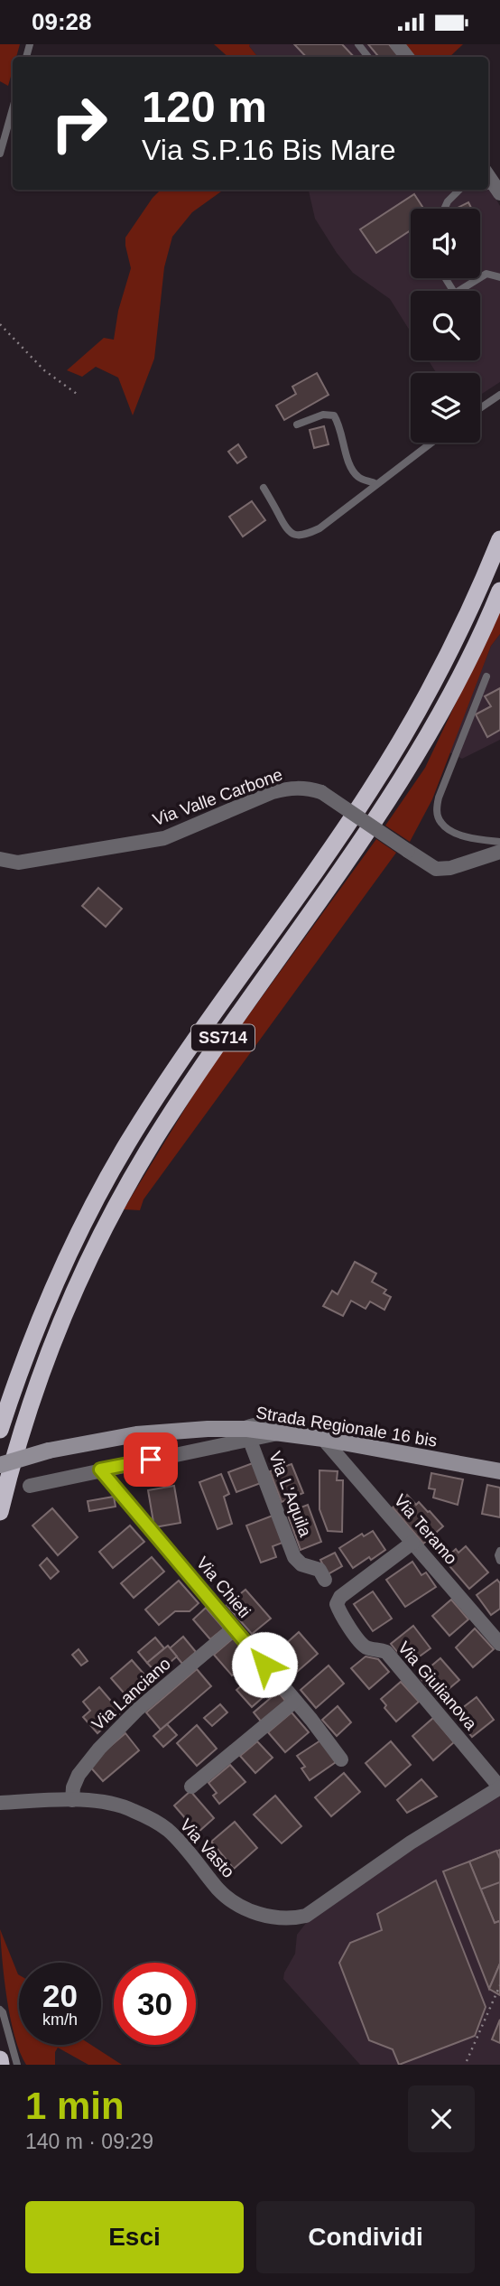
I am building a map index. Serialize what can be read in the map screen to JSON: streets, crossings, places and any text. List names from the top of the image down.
{
  "streets": {
    "highway": ["SS714"],
    "main road": ["Strada Regionale 16 bis"],
    "street": [
      "Via Valle Carbone",
      "Via L'Aquila",
      "Via Teramo",
      "Via Chieti",
      "Via Giulianova",
      "Via Lanciano",
      "Via Vasto"
    ]
  },
  "crossings": [
    ["Strada Regionale 16 bis", "Via Teramo"],
    ["Via Teramo", "Via Giulianova"],
    ["Via Chieti", "Via Lanciano"],
    ["Via Giulianova", "Via Vasto"],
    ["Via Lanciano", "Via Vasto"]
  ],
  "page": {
    "status": "09:28",
    "turn": ["120 m", "Via S.P.16 Bis Mare"],
    "speed": "20 km/h",
    "limit": "30",
    "heading": ["1 min", "140 m · 09:29"],
    "buttons": ["Esci", "Condividi"]
  }
}
